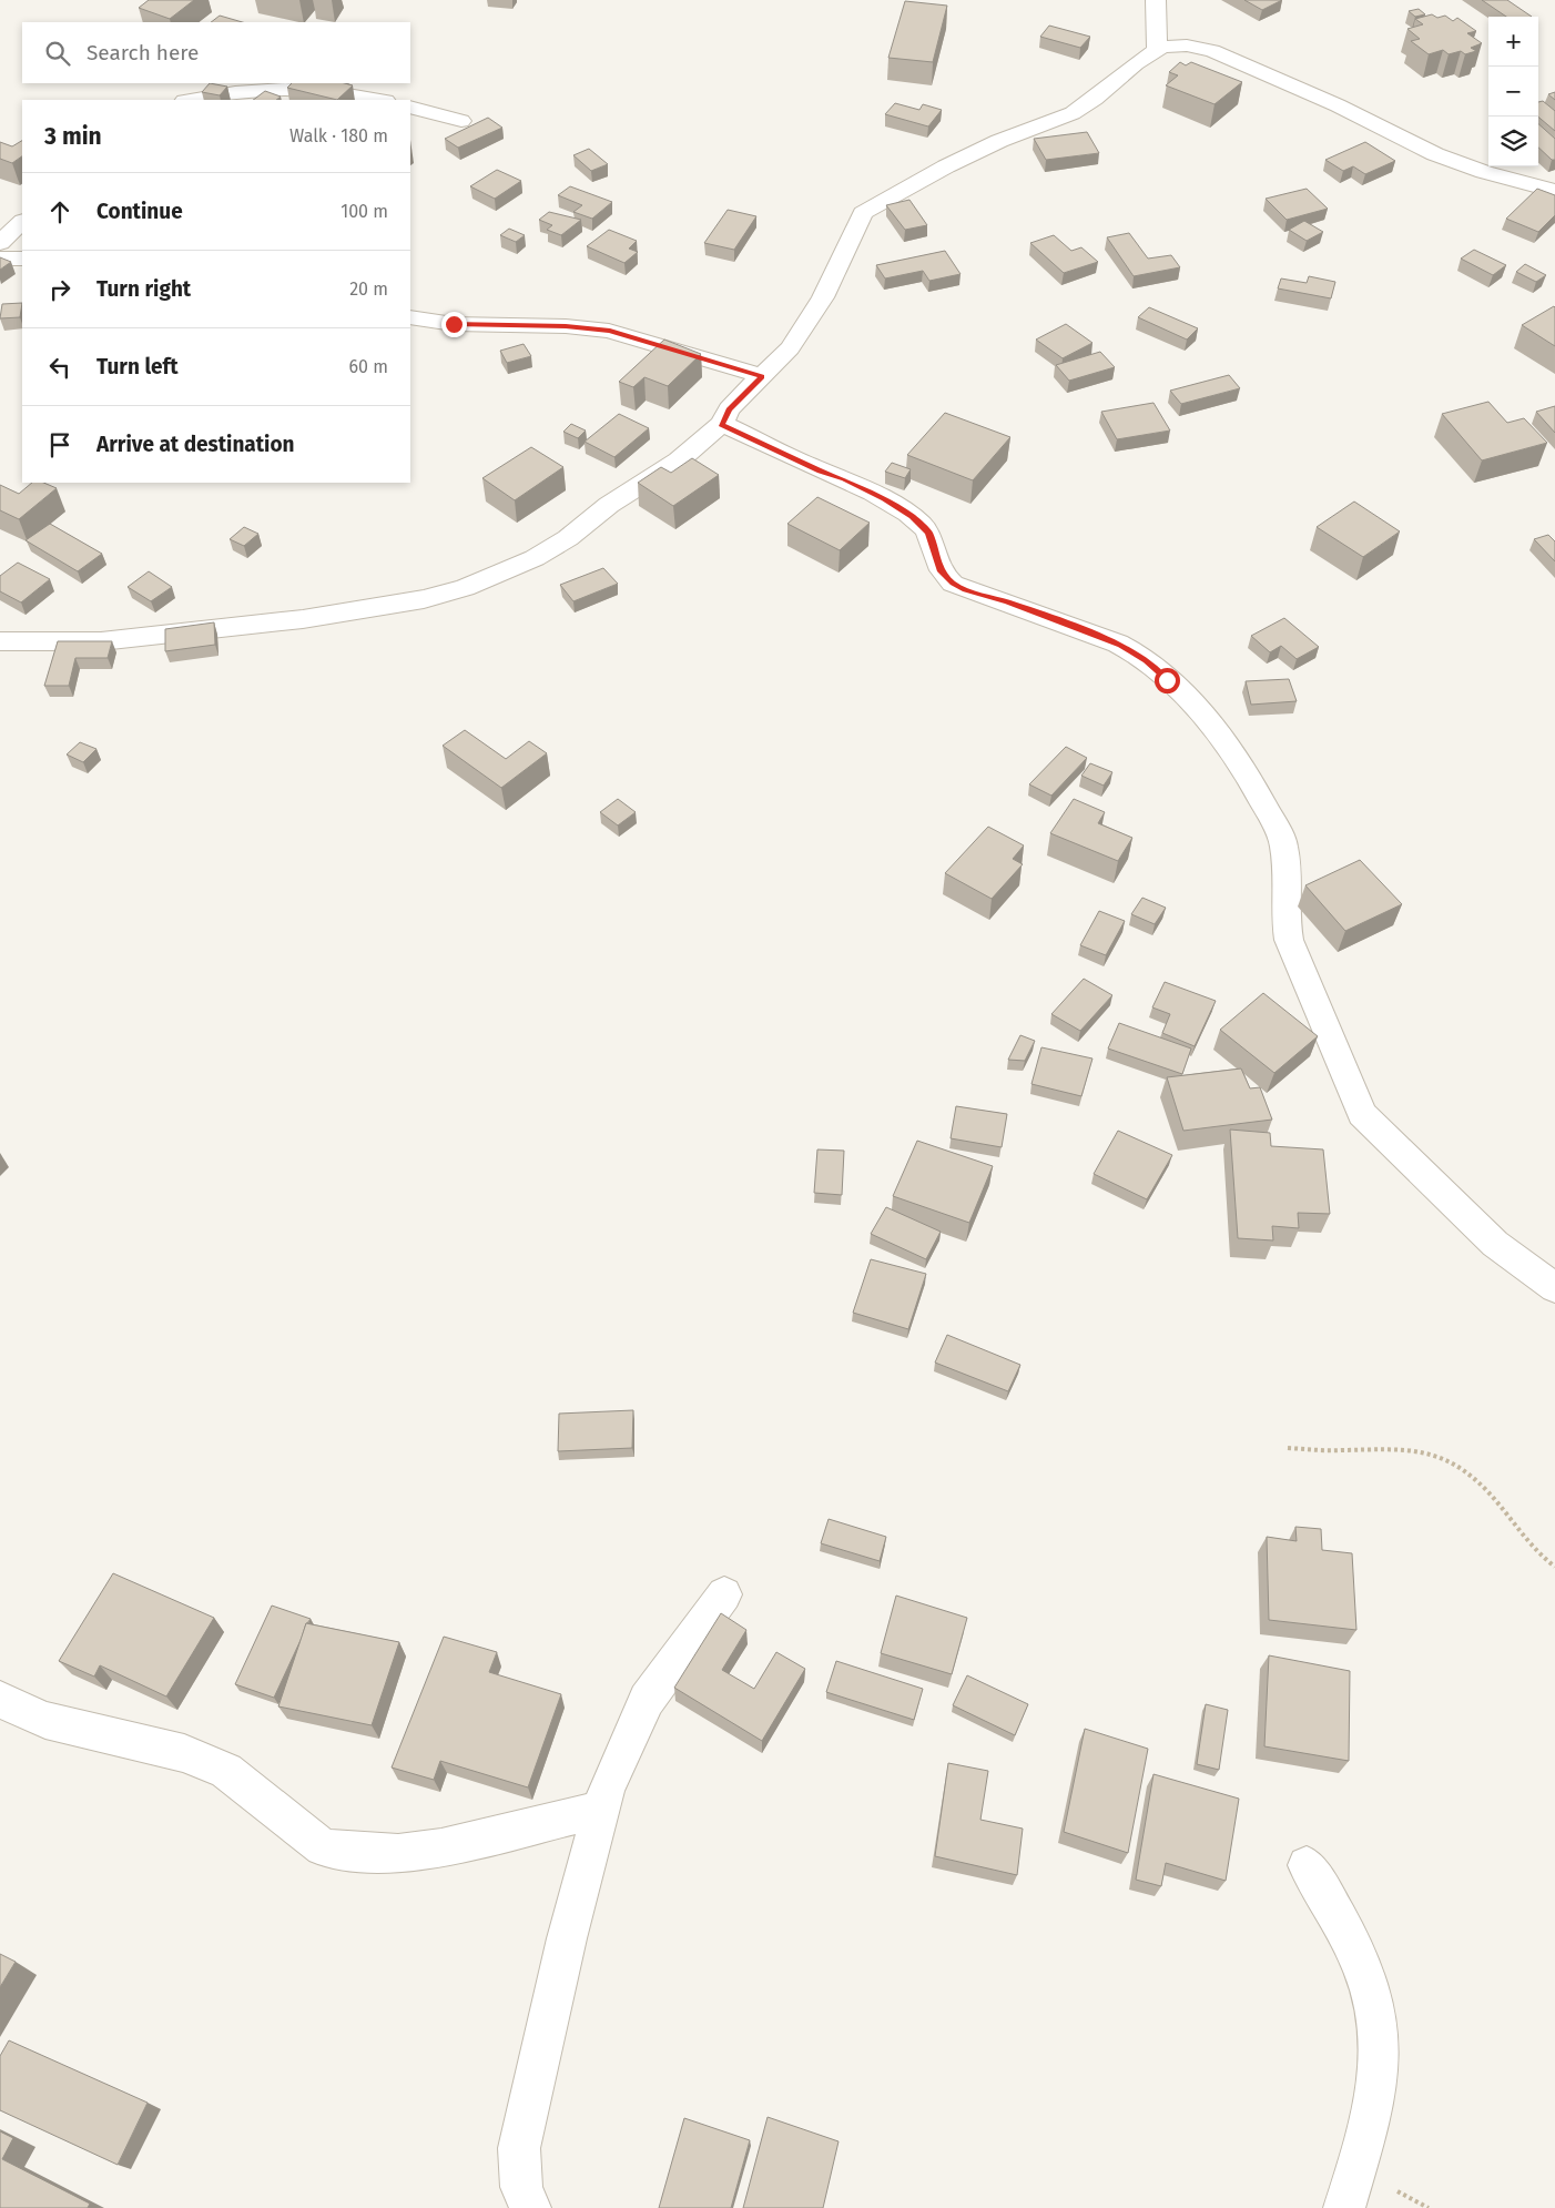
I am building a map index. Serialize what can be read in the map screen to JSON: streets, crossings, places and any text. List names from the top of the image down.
{
  "page": {
    "map_buttons": ["+", "−"],
    "search": "Search here",
    "heading": ["3 min", "Walk · 180 m"],
    "list": [
      ["Continue", "100 m"],
      ["Turn right", "20 m"],
      ["Turn left", "60 m"],
      "Arrive at destination"
    ]
  }
}
